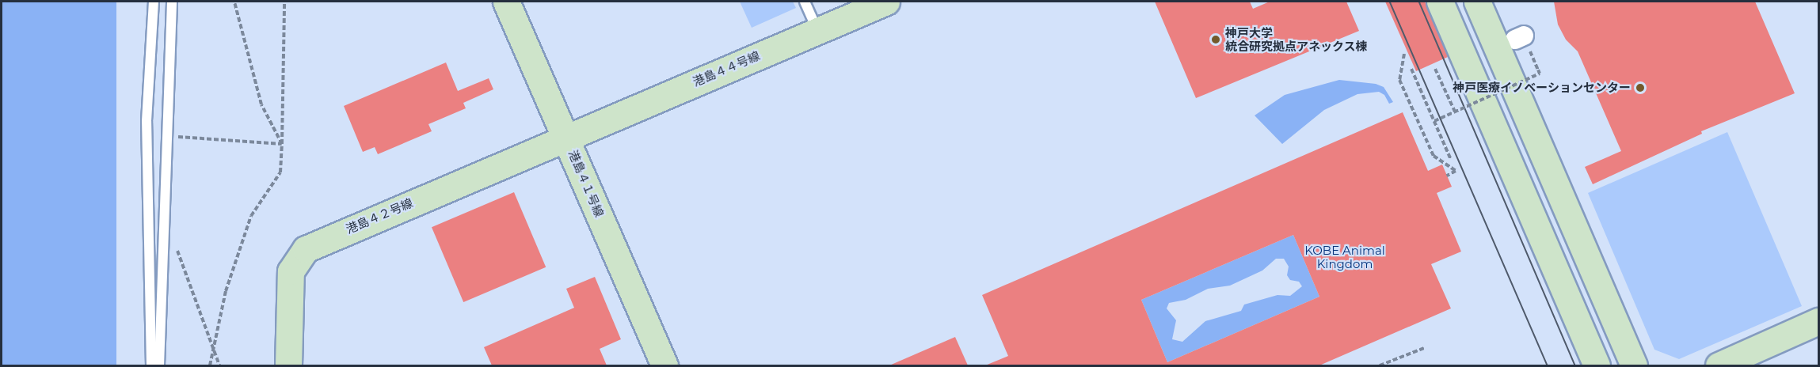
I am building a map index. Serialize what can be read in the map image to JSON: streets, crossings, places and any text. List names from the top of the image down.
{
  "streets": {
    "street": ["港島４４号線", "港島４１号線", "港島４２号線"]
  },
  "crossings": [
    ["港島４４号線", "港島４１号線"],
    ["港島４４号線", "港島４２号線"],
    ["港島４１号線", "港島４２号線"]
  ],
  "parks": ["KOBE Animal Kingdom"],
  "places": ["神戸大学 統合研究拠点アネックス棟", "神戸医療イノベーションセンター"]
}
